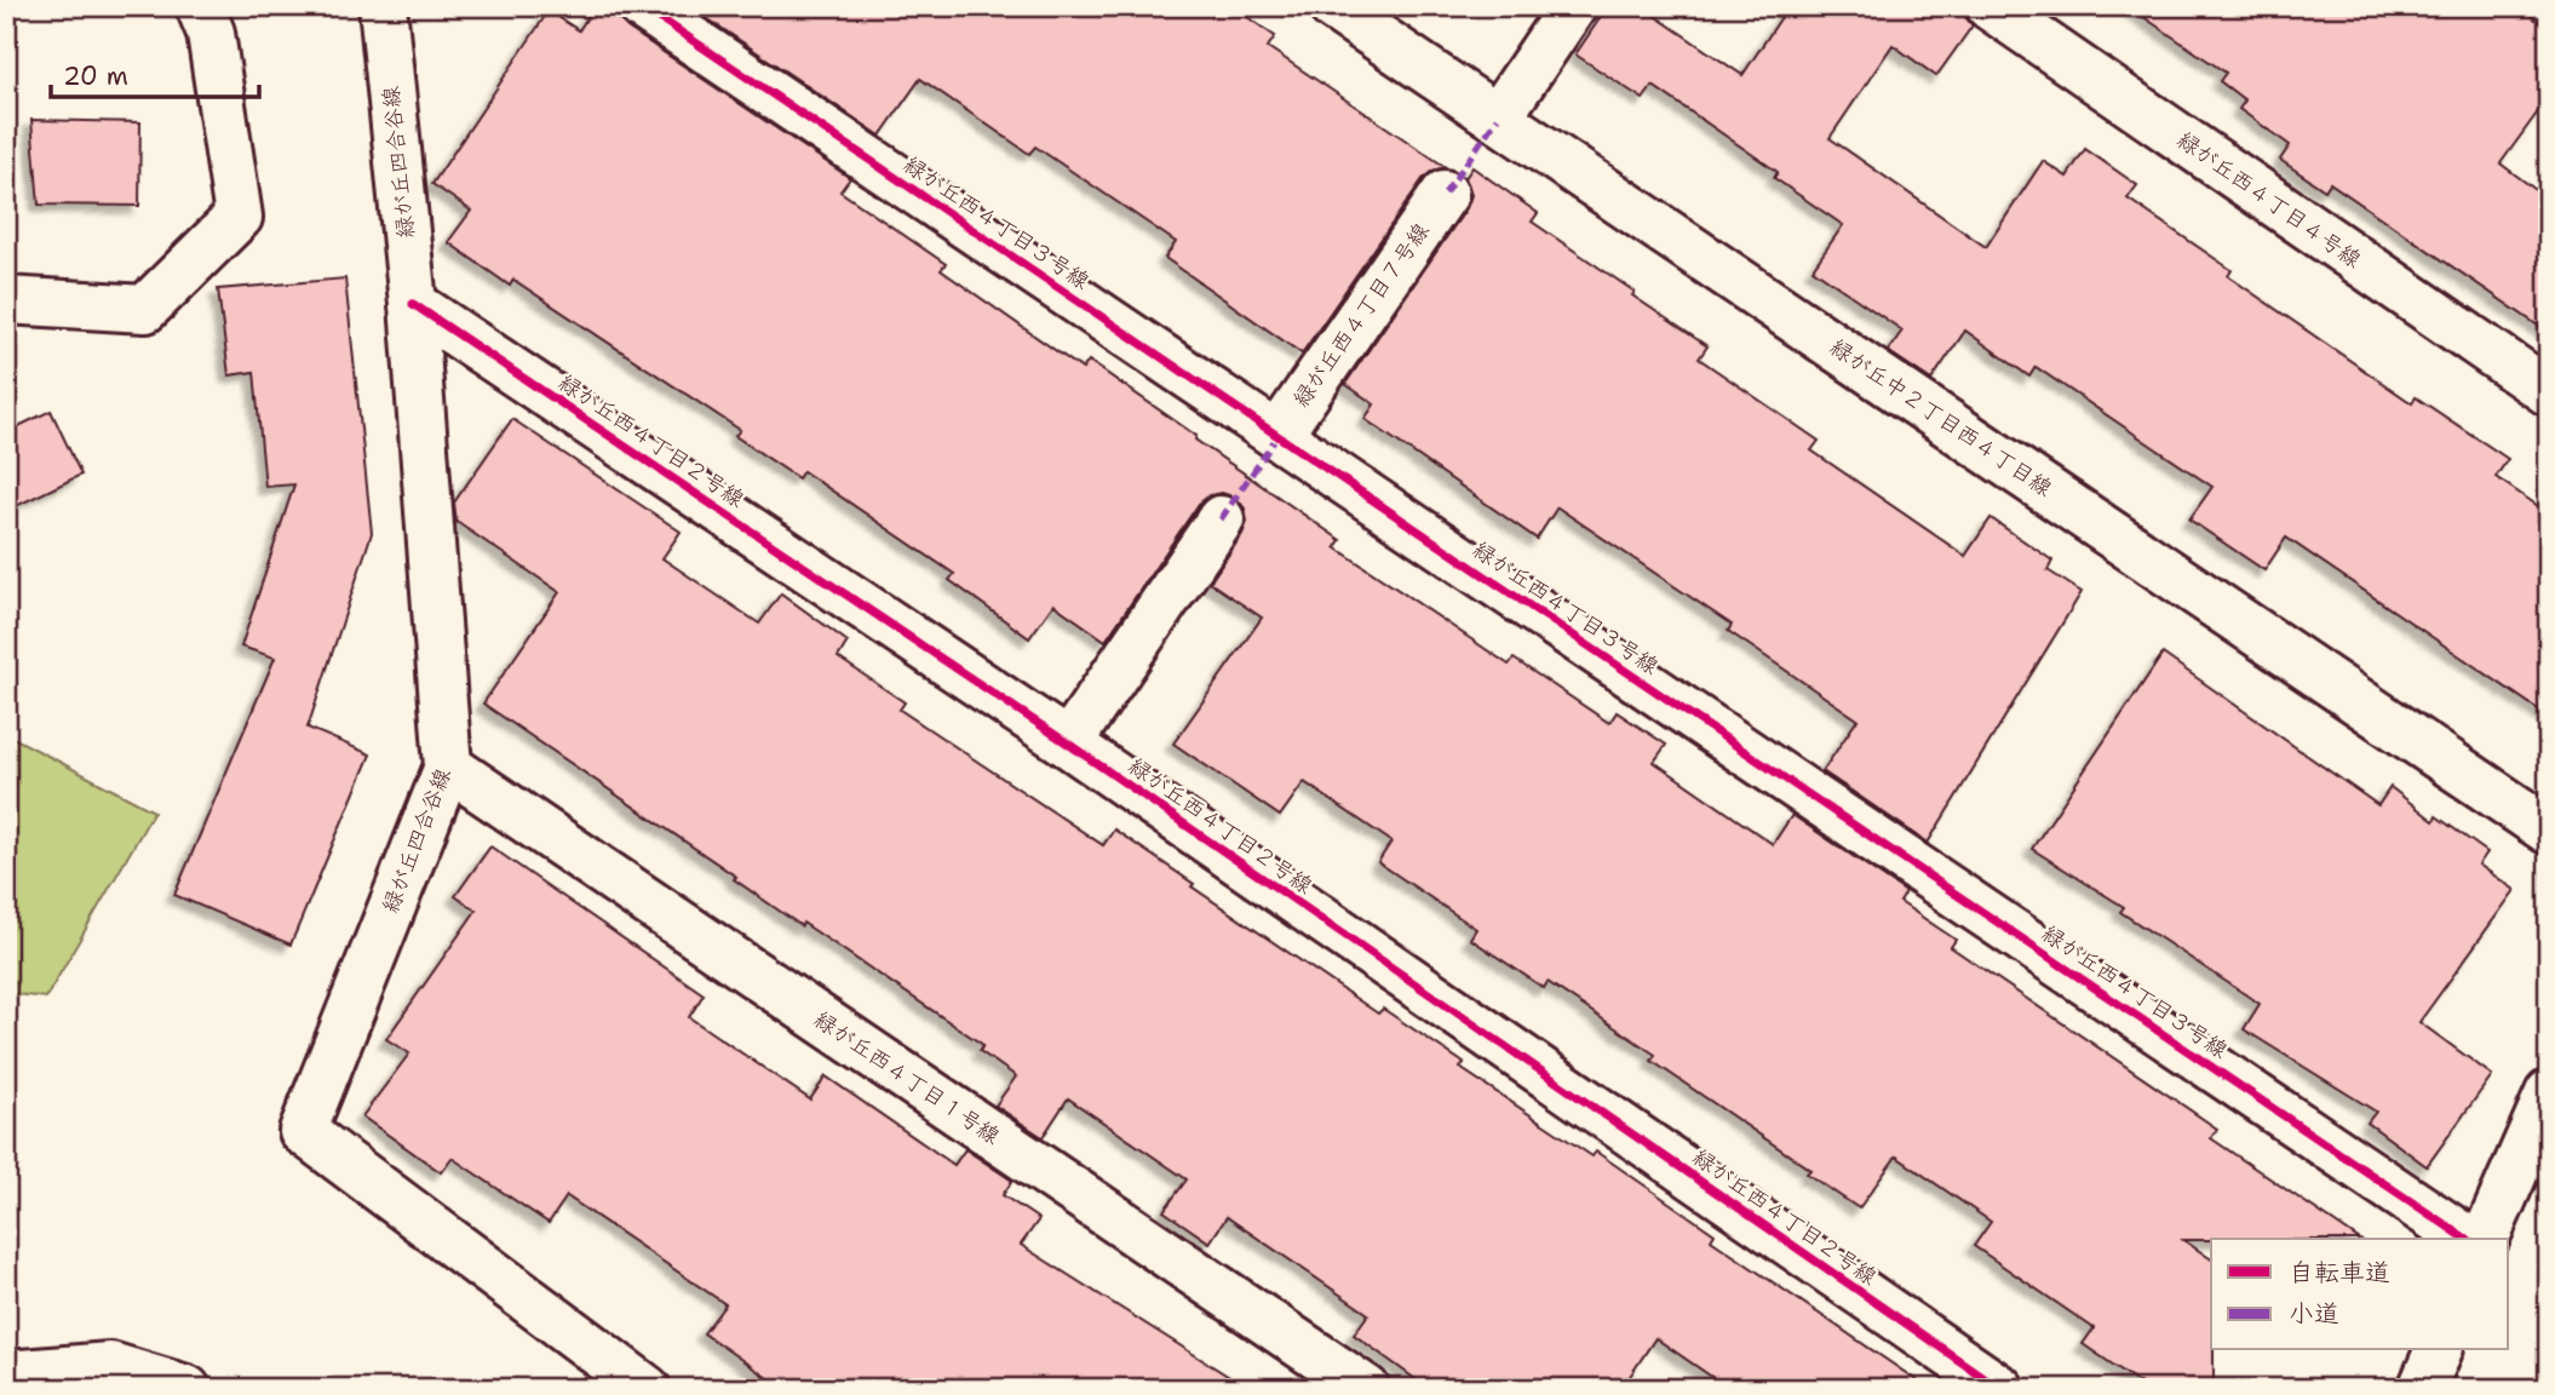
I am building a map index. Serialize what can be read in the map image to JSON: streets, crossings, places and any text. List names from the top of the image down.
{
  "streets": {
    "street": [
      "緑が丘四合谷線",
      "緑が丘西４丁目４号線",
      "緑が丘西４丁目３号線",
      "緑が丘西４丁目７号線",
      "緑が丘中２丁目西４丁目線",
      "緑が丘西４丁目２号線",
      "緑が丘西４丁目１号線"
    ]
  },
  "crossings": [
    ["緑が丘四合谷線", "緑が丘西４丁目２号線"],
    ["緑が丘四合谷線", "緑が丘西４丁目１号線"],
    ["緑が丘西４丁目３号線", "緑が丘西４丁目７号線"]
  ],
  "legend": ["自転車道", "小道"],
  "scale_bar": "20 m"
}
